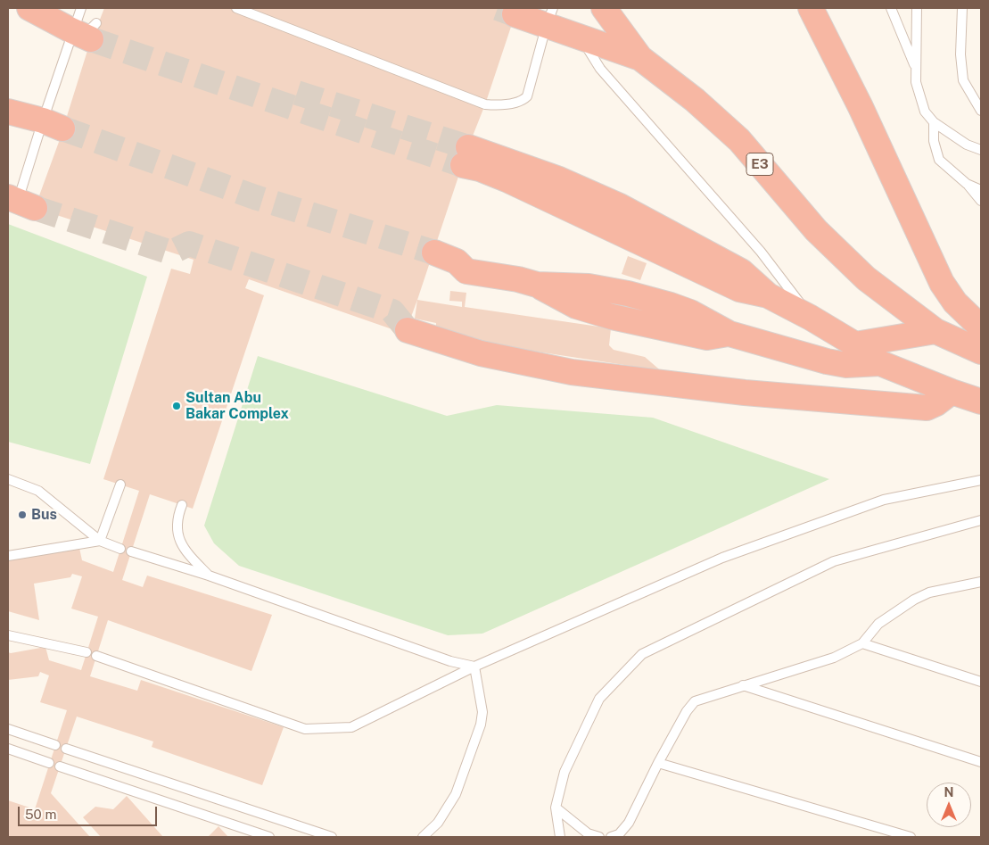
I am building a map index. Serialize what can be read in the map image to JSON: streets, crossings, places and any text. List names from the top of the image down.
{
  "streets": {
    "highway": ["E3"]
  },
  "places": ["Sultan Abu Bakar Complex", "Bus"],
  "scale_bar": "50 m",
  "north": "top"
}
